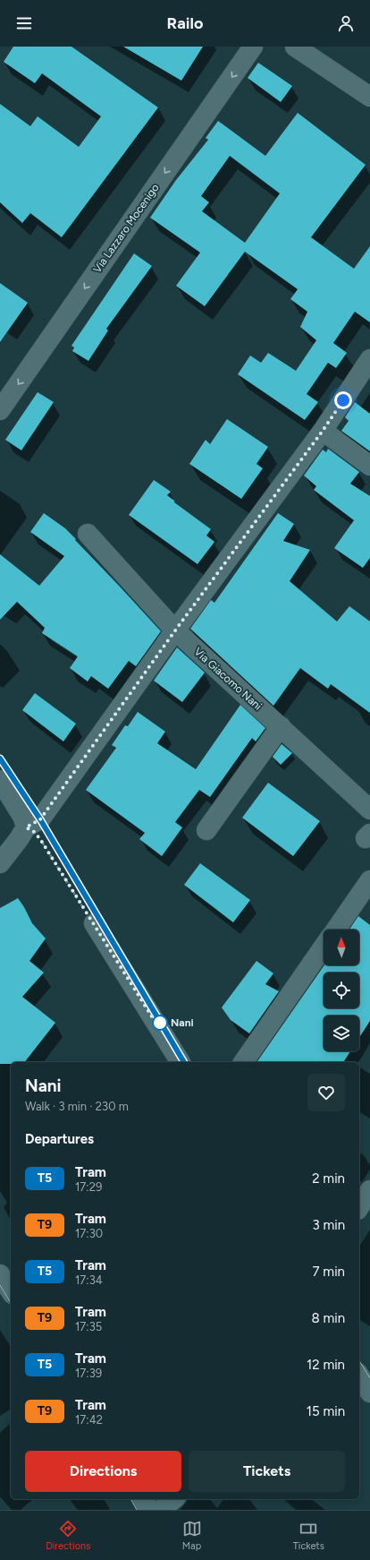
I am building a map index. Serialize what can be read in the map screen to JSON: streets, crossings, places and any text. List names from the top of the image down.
{
  "streets": {
    "street": ["Via Lazzaro Mocenigo", "Via Giacomo Nani"]
  },
  "one_way": ["Via Lazzaro Mocenigo"],
  "places": ["Nani"],
  "lines": ["tram line T5"],
  "north": "top",
  "page": {
    "header": "Railo",
    "heading": [
      ["Nani", "Walk · 3 min · 230 m"],
      "Departures"
    ],
    "list": [
      {
        "mark": "T5",
        "name": "Tram",
        "note": "17:29",
        "value": "2 min"
      },
      {
        "mark": "T9",
        "name": "Tram",
        "note": "17:30",
        "value": "3 min"
      },
      {
        "mark": "T5",
        "name": "Tram",
        "note": "17:34",
        "value": "7 min"
      },
      {
        "mark": "T9",
        "name": "Tram",
        "note": "17:35",
        "value": "8 min"
      },
      {
        "mark": "T5",
        "name": "Tram",
        "note": "17:39",
        "value": "12 min"
      },
      {
        "mark": "T9",
        "name": "Tram",
        "note": "17:42",
        "value": "15 min"
      }
    ],
    "buttons": ["Directions", "Tickets"],
    "tabs": ["Directions", "Map", "Tickets"]
  }
}
